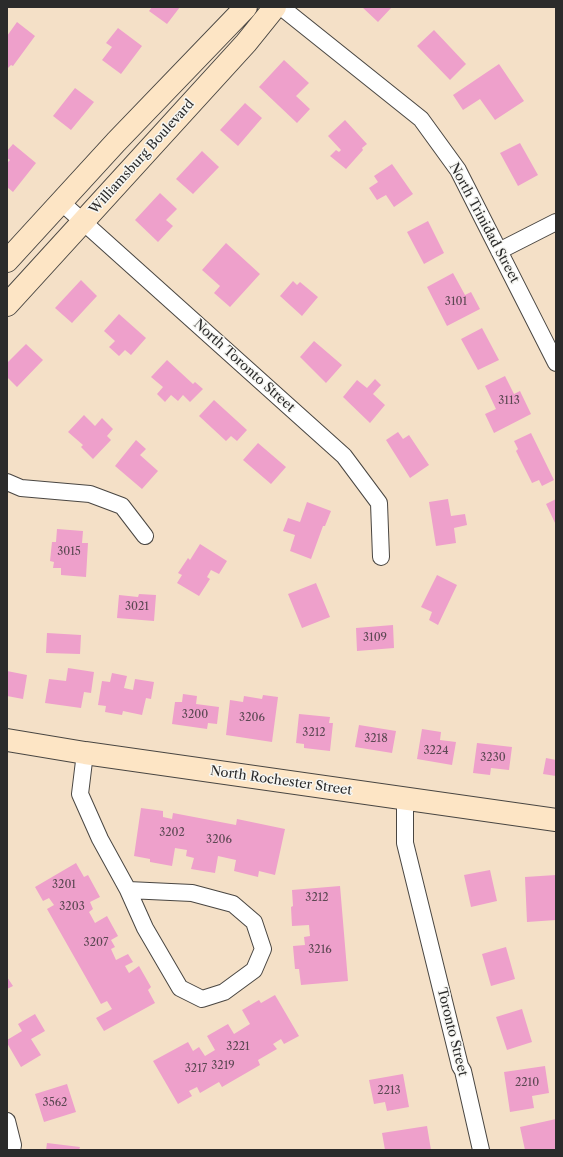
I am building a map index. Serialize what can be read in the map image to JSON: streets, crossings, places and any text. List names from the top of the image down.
{
  "streets": {
    "main road": ["Williamsburg Boulevard", "North Rochester Street"],
    "street": ["North Trinidad Street", "North Toronto Street", "Toronto Street"]
  },
  "crossings": [
    ["Williamsburg Boulevard", "North Toronto Street"],
    ["North Rochester Street", "Toronto Street"]
  ],
  "house_numbers": [
    "3101",
    "3113",
    "3015",
    "3021",
    "3109",
    "3200",
    "3206",
    "3212",
    "3218",
    "3224",
    "3230",
    "3202",
    "3206",
    "3201",
    "3212",
    "3203",
    "3207",
    "3216",
    "3221",
    "3219",
    "3217",
    "2210",
    "2213",
    "3562"
  ]
}
